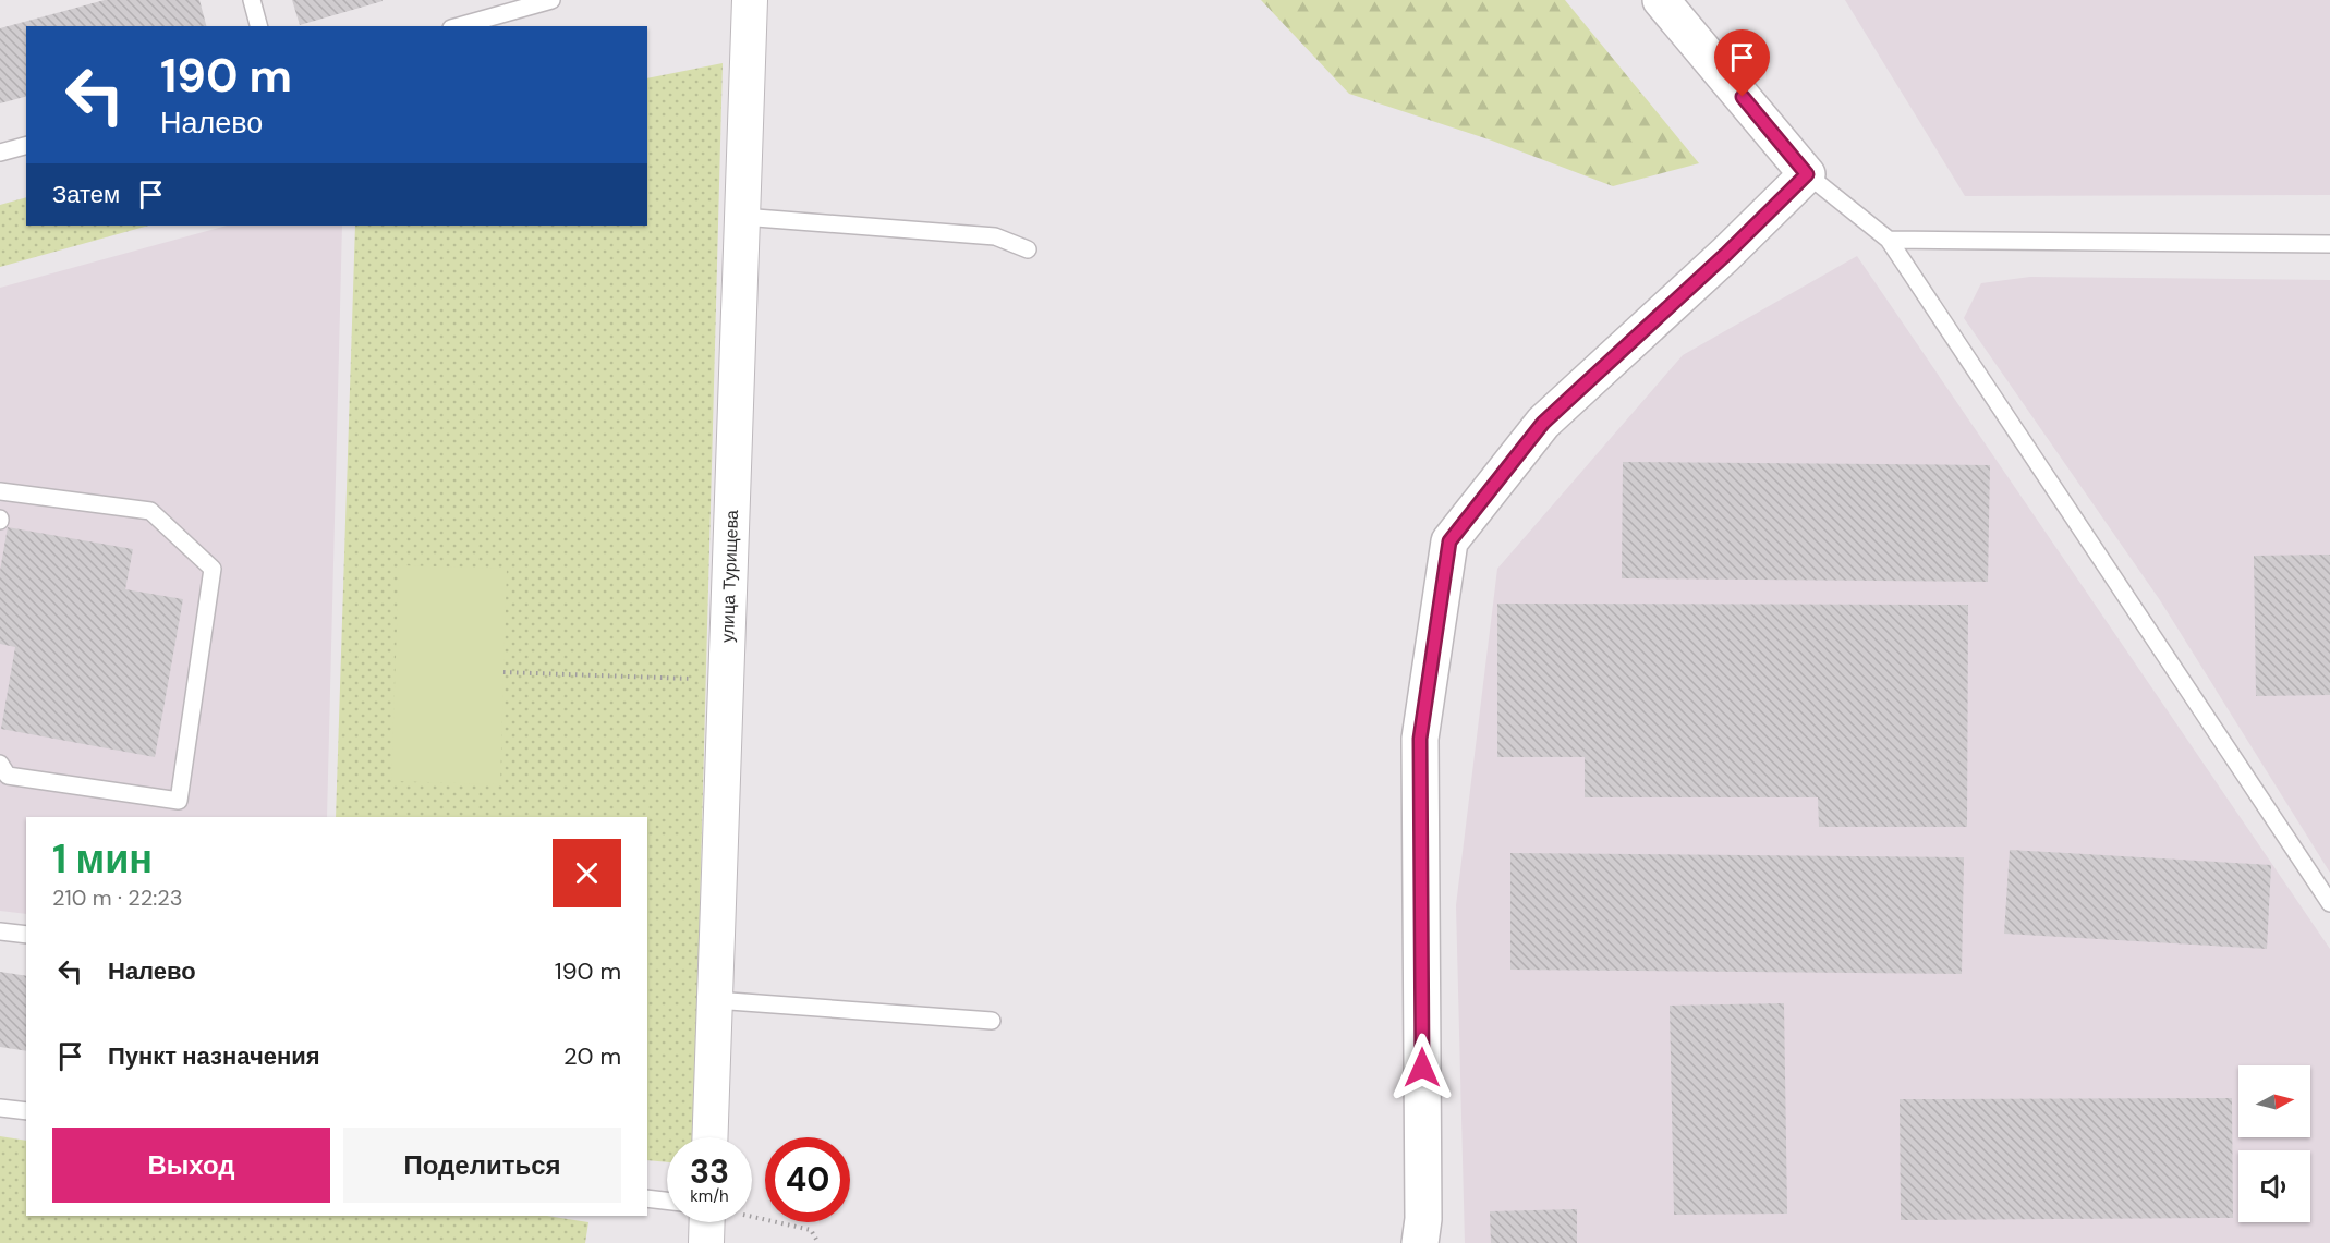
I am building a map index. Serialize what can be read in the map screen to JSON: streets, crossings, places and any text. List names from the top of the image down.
{
  "streets": {
    "street": ["улица Турищева"]
  },
  "north": "right",
  "page": {
    "turn": ["190 m", "Налево"],
    "then": "Затем",
    "heading": ["1 мин", "210 m · 22:23"],
    "list": [
      {
        "name": "Налево",
        "value": "190 m"
      },
      {
        "name": "Пункт назначения",
        "value": "20 m"
      }
    ],
    "buttons": ["Выход", "Поделиться"],
    "speed": "33 km/h",
    "limit": "40"
  }
}
